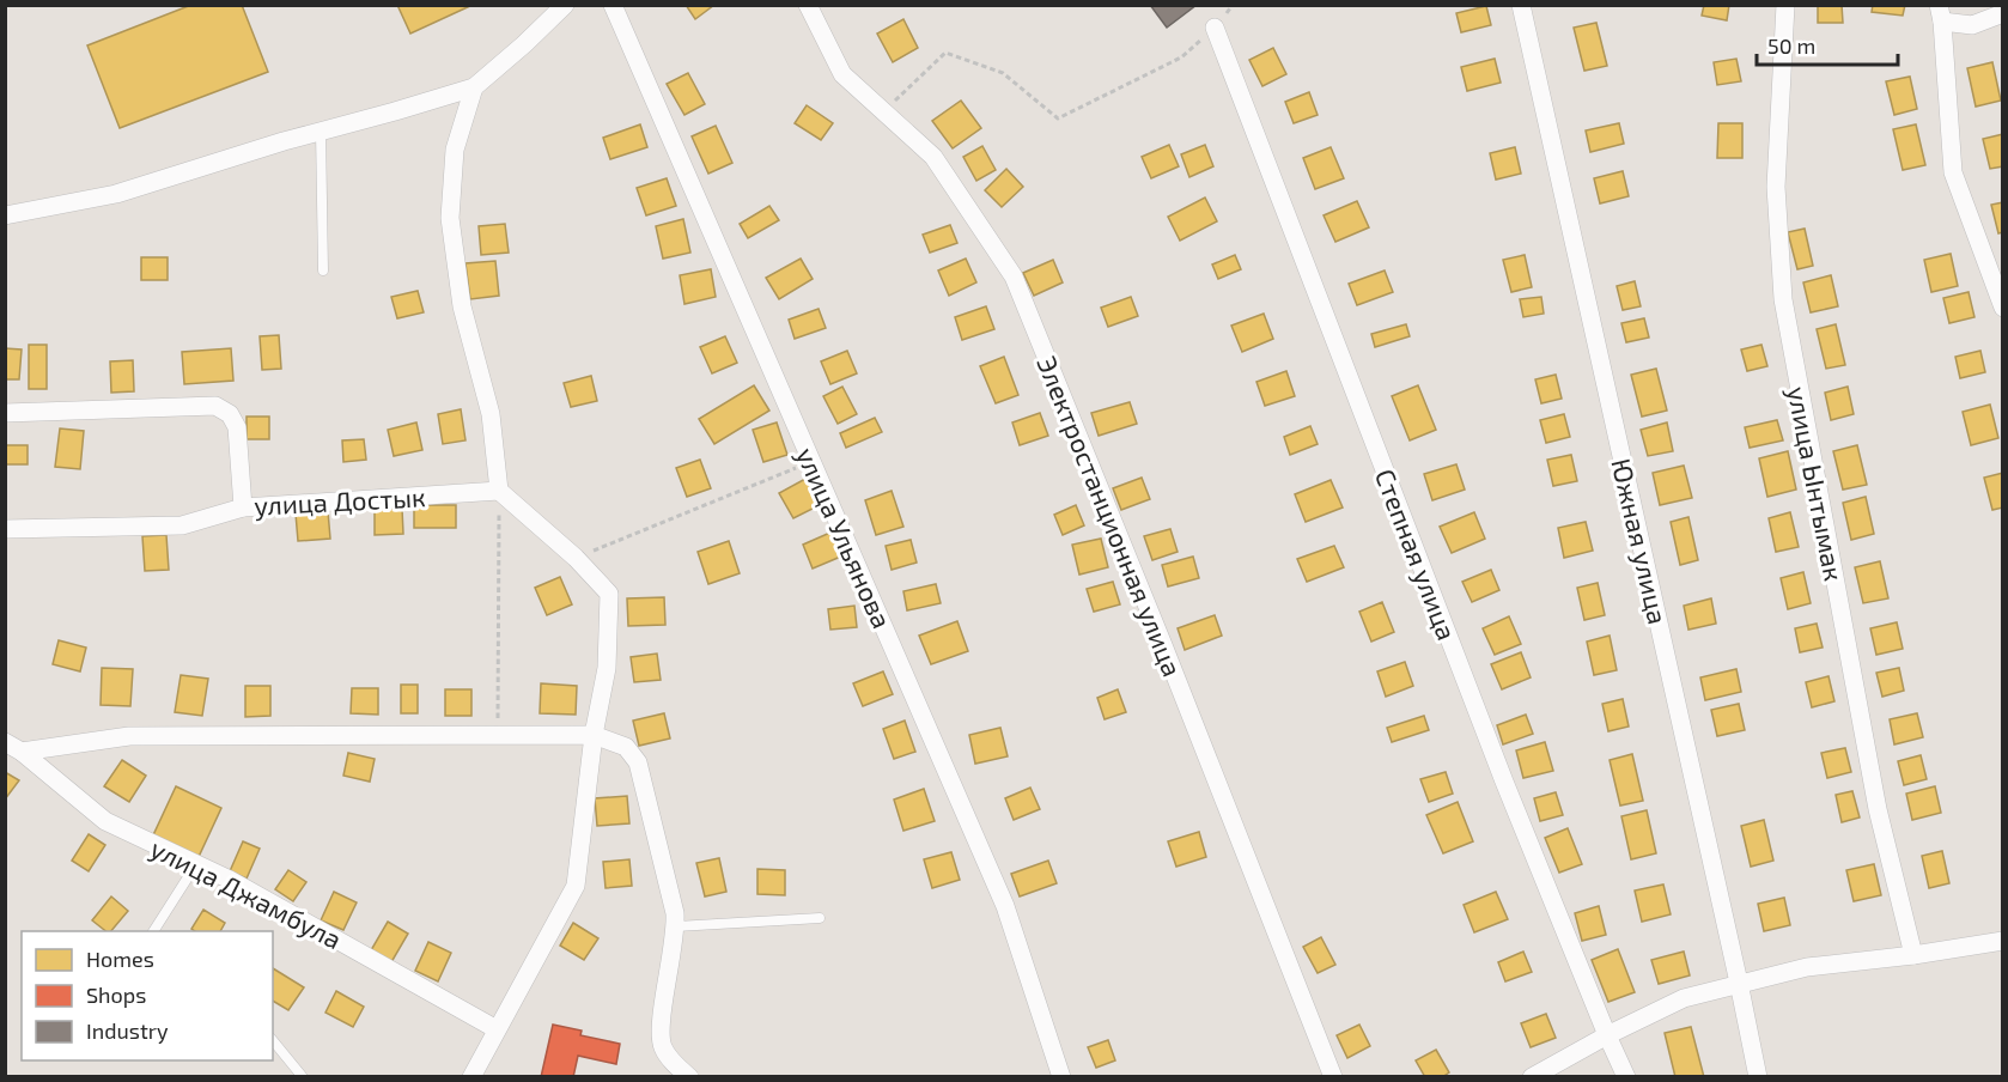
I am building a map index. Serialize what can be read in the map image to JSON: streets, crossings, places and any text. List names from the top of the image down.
{
  "streets": {
    "street": [
      "улица Ынтымак",
      "улица Достык",
      "Электростанционная улица",
      "улица Ульянова",
      "Южная улица",
      "Степная улица",
      "улица Джамбула"
    ]
  },
  "legend": ["Homes", "Shops", "Industry"],
  "scale_bar": "50 m"
}
